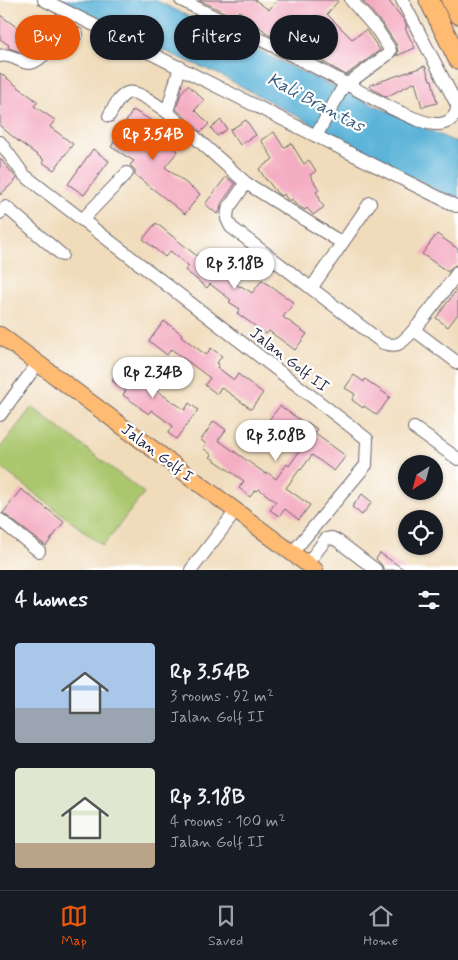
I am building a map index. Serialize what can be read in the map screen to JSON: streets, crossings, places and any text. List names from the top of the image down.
{
  "streets": {
    "main road": ["Jalan Golf I"],
    "street": ["Jalan Golf II"]
  },
  "crossings": [
    ["Jalan Golf II", "Jalan Golf I"]
  ],
  "water": ["Kali Brantas"],
  "north": "bottom left",
  "page": {
    "chip": [
      "Buy",
      "Rent",
      "Filters",
      "New"
    ],
    "price": [
      "Rp 3.54B",
      "Rp 3.18B",
      "Rp 2.34B",
      "Rp 3.08B"
    ],
    "heading": "4 homes",
    "list": [
      {
        "name": "Rp 3.54B",
        "note": "3 rooms · 92 m² · Jalan Golf II"
      },
      {
        "name": "Rp 3.18B",
        "note": "4 rooms · 100 m² · Jalan Golf II"
      }
    ],
    "tabs": ["Map", "Saved", "Home"]
  }
}
